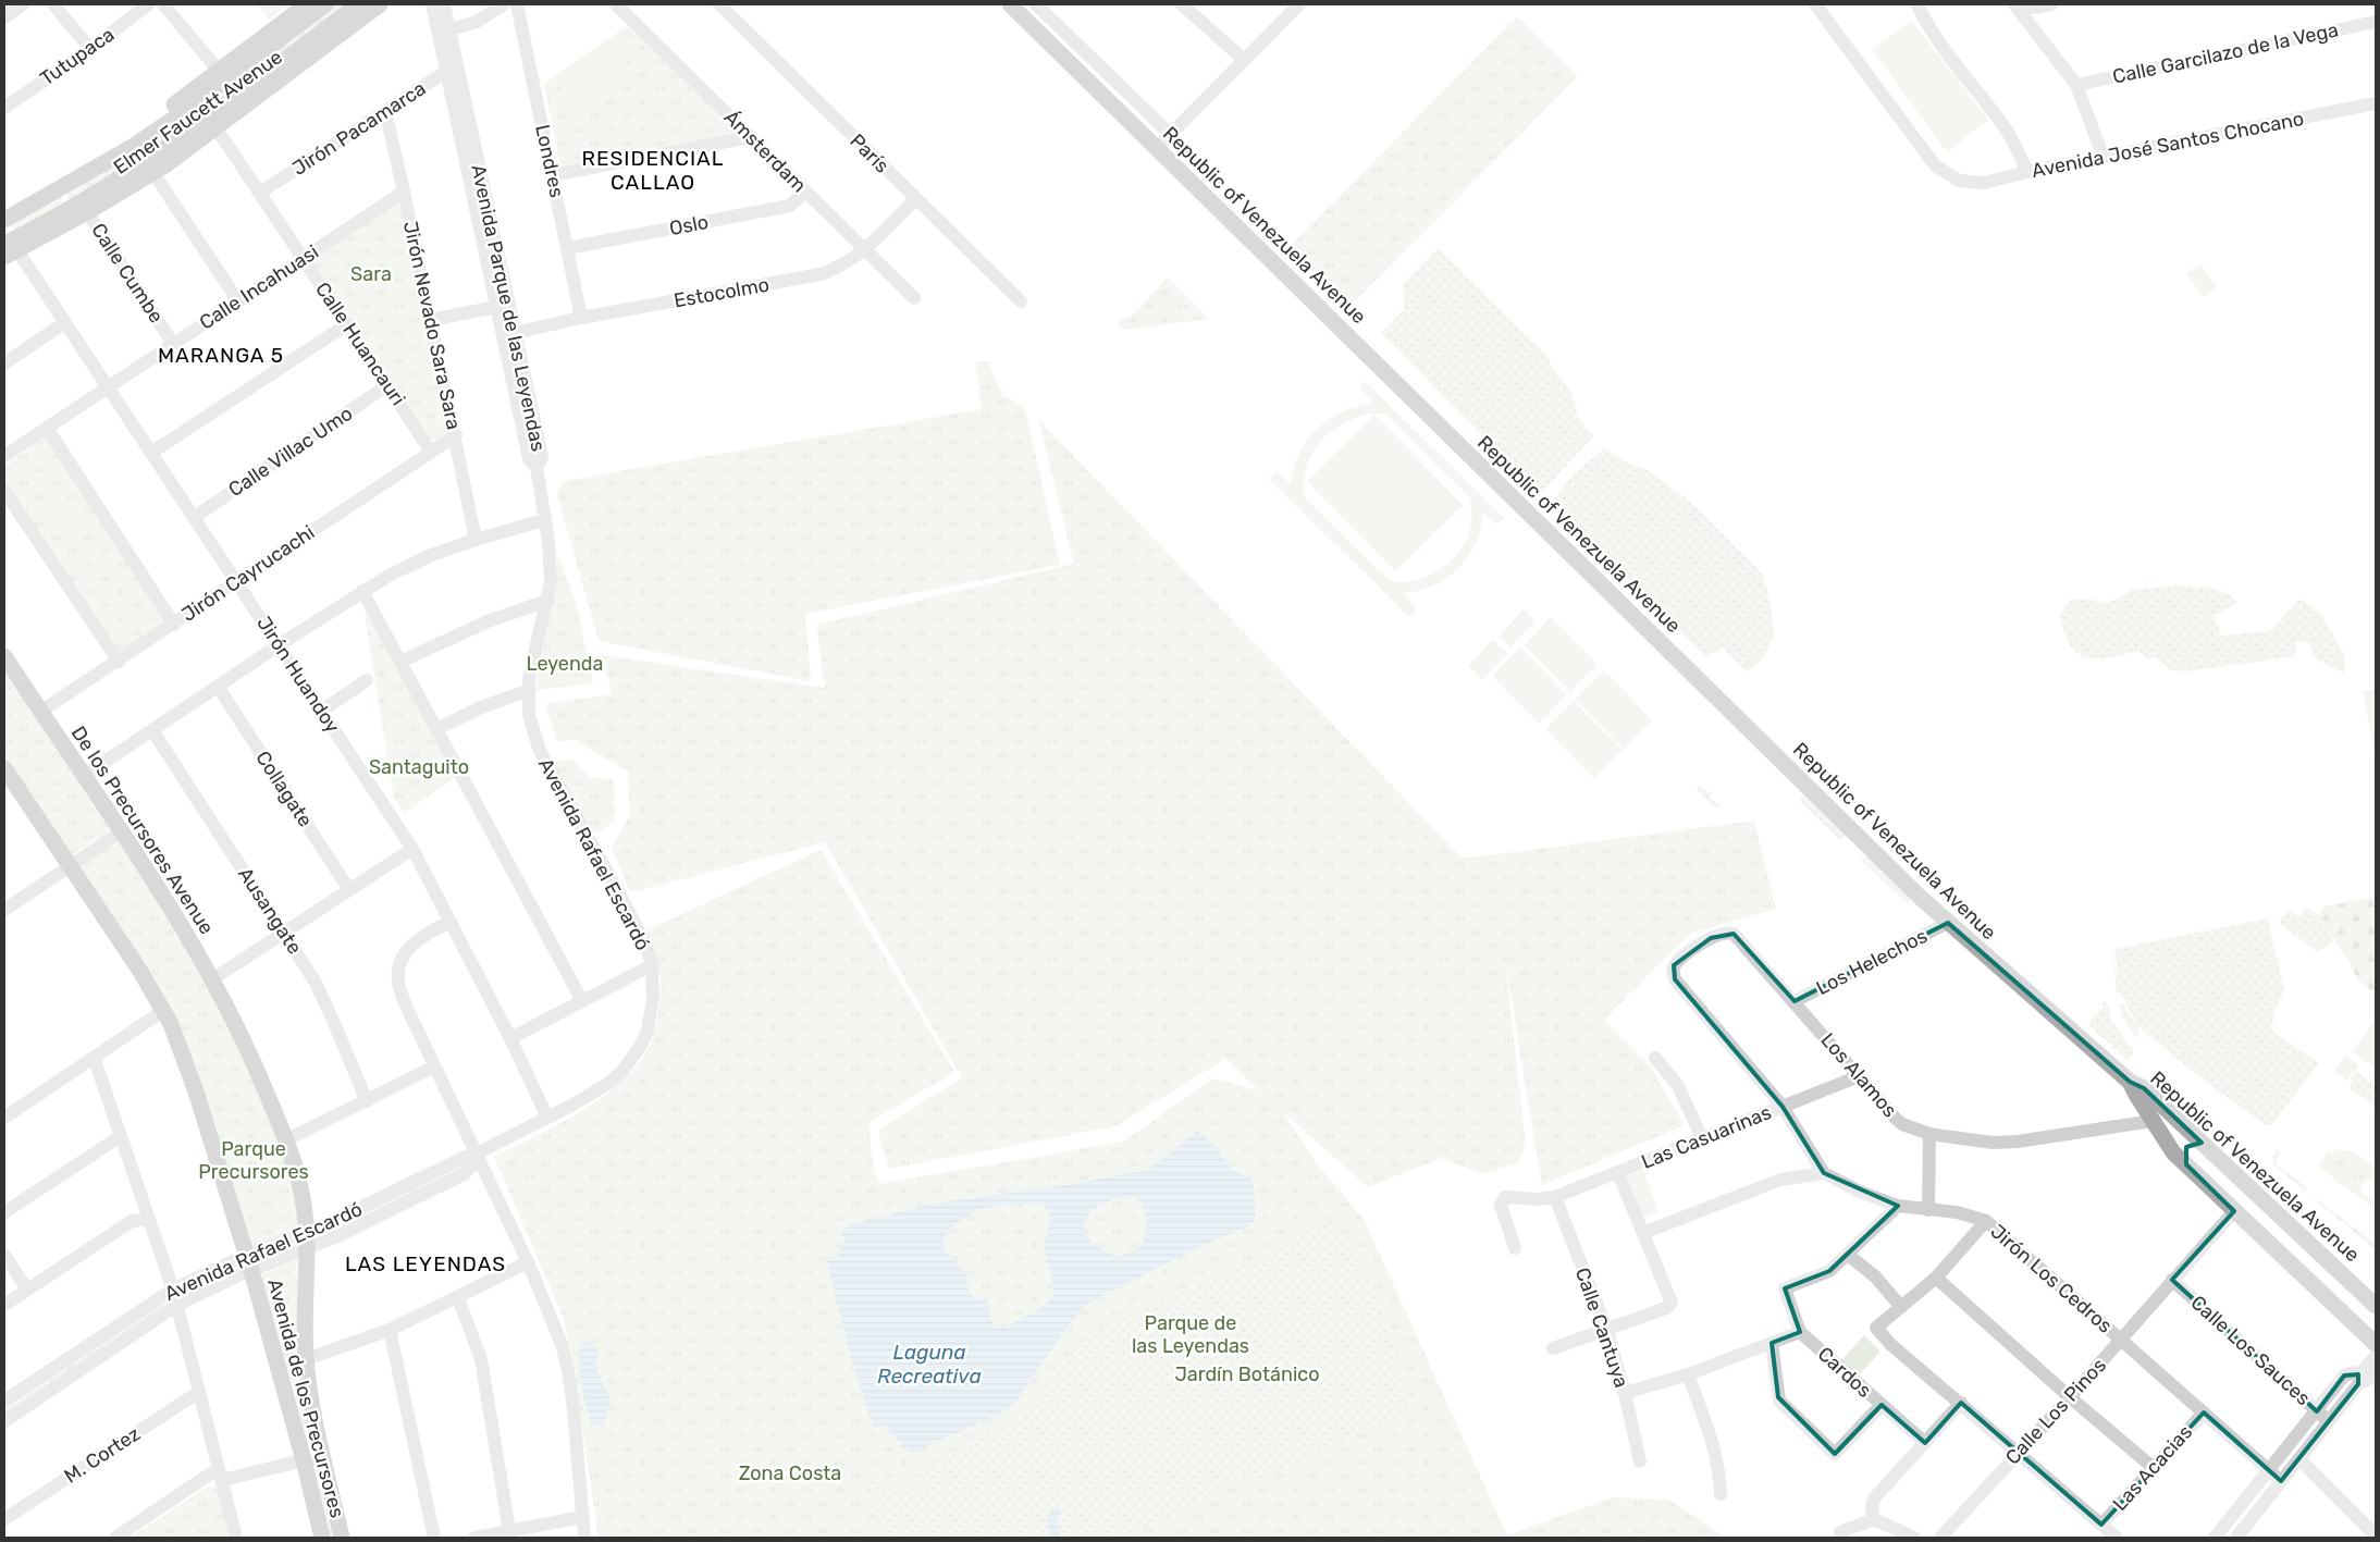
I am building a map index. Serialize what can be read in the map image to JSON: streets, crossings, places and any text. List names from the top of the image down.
{
  "streets": {
    "main road": [
      "Elmer Faucett Avenue",
      "Republic of Venezuela Avenue",
      "De los Precursores Avenue",
      "Avenida de los Precursores"
    ],
    "street": [
      "Calle Garcilazo de la Vega",
      "Tutupaca",
      "Jirón Pacamarca",
      "Avenida José Santos Chocano",
      "Ámsterdam",
      "París",
      "Londres",
      "Oslo",
      "Calle Cumbe",
      "Calle Incahuasi",
      "Estocolmo",
      "Avenida Parque de las Leyendas",
      "Jirón Nevado Sara Sara",
      "Calle Huancauri",
      "Calle Villac Umo",
      "Jirón Cayrucachi",
      "Jirón Huandoy",
      "Collagate",
      "Avenida Rafael Escardó",
      "Ausangate",
      "Los Helechos",
      "Los Alamos",
      "Las Casuarinas",
      "Jirón Los Cedros",
      "Calle Cantuya",
      "Calle Los Sauces",
      "Cardos",
      "Calle Los Pinos",
      "M. Cortez",
      "Las Acacias"
    ]
  },
  "crossings": [
    ["Elmer Faucett Avenue", "Calle Cumbe"],
    ["Elmer Faucett Avenue", "Calle Huancauri"],
    ["Elmer Faucett Avenue", "Jirón Huandoy"],
    ["Jirón Pacamarca", "Avenida Parque de las Leyendas"],
    ["Jirón Pacamarca", "Jirón Nevado Sara Sara"],
    ["Jirón Pacamarca", "Calle Huancauri"],
    ["Ámsterdam", "Oslo"],
    ["Ámsterdam", "Estocolmo"],
    ["París", "Estocolmo"],
    ["Londres", "Oslo"],
    ["Londres", "Estocolmo"],
    ["Republic of Venezuela Avenue", "Los Helechos"],
    ["Republic of Venezuela Avenue", "Los Alamos"],
    ["Republic of Venezuela Avenue", "Calle Los Pinos"],
    ["Calle Cumbe", "Calle Incahuasi"],
    ["Calle Incahuasi", "Jirón Nevado Sara Sara"],
    ["Calle Incahuasi", "Calle Huancauri"],
    ["Calle Incahuasi", "Jirón Huandoy"],
    ["Estocolmo", "Avenida Parque de las Leyendas"],
    ["Avenida Parque de las Leyendas", "Avenida Rafael Escardó"],
    ["Jirón Nevado Sara Sara", "Jirón Cayrucachi"],
    ["Calle Huancauri", "Calle Villac Umo"],
    ["Calle Huancauri", "Jirón Cayrucachi"],
    ["Calle Villac Umo", "Jirón Huandoy"],
    ["Jirón Cayrucachi", "Jirón Huandoy"],
    ["Jirón Cayrucachi", "De los Precursores Avenue"],
    ["Jirón Huandoy", "Avenida Rafael Escardó"],
    ["De los Precursores Avenue", "Avenida Rafael Escardó"],
    ["Avenida Rafael Escardó", "Avenida de los Precursores"],
    ["Los Helechos", "Los Alamos"],
    ["Los Alamos", "Las Casuarinas"],
    ["Las Casuarinas", "Calle Cantuya"],
    ["Jirón Los Cedros", "Calle Los Pinos"],
    ["Jirón Los Cedros", "Las Acacias"],
    ["Calle Los Sauces", "Calle Los Pinos"]
  ],
  "districts": ["RESIDENCIAL CALLAO", "MARANGA 5", "LAS LEYENDAS"],
  "water": ["Laguna Recreativa"],
  "parks": [
    "Sara",
    "Leyenda",
    "Santaguito",
    "Parque Precursores",
    "Parque de las Leyendas",
    "Jardín Botánico",
    "Zona Costa"
  ]
}
